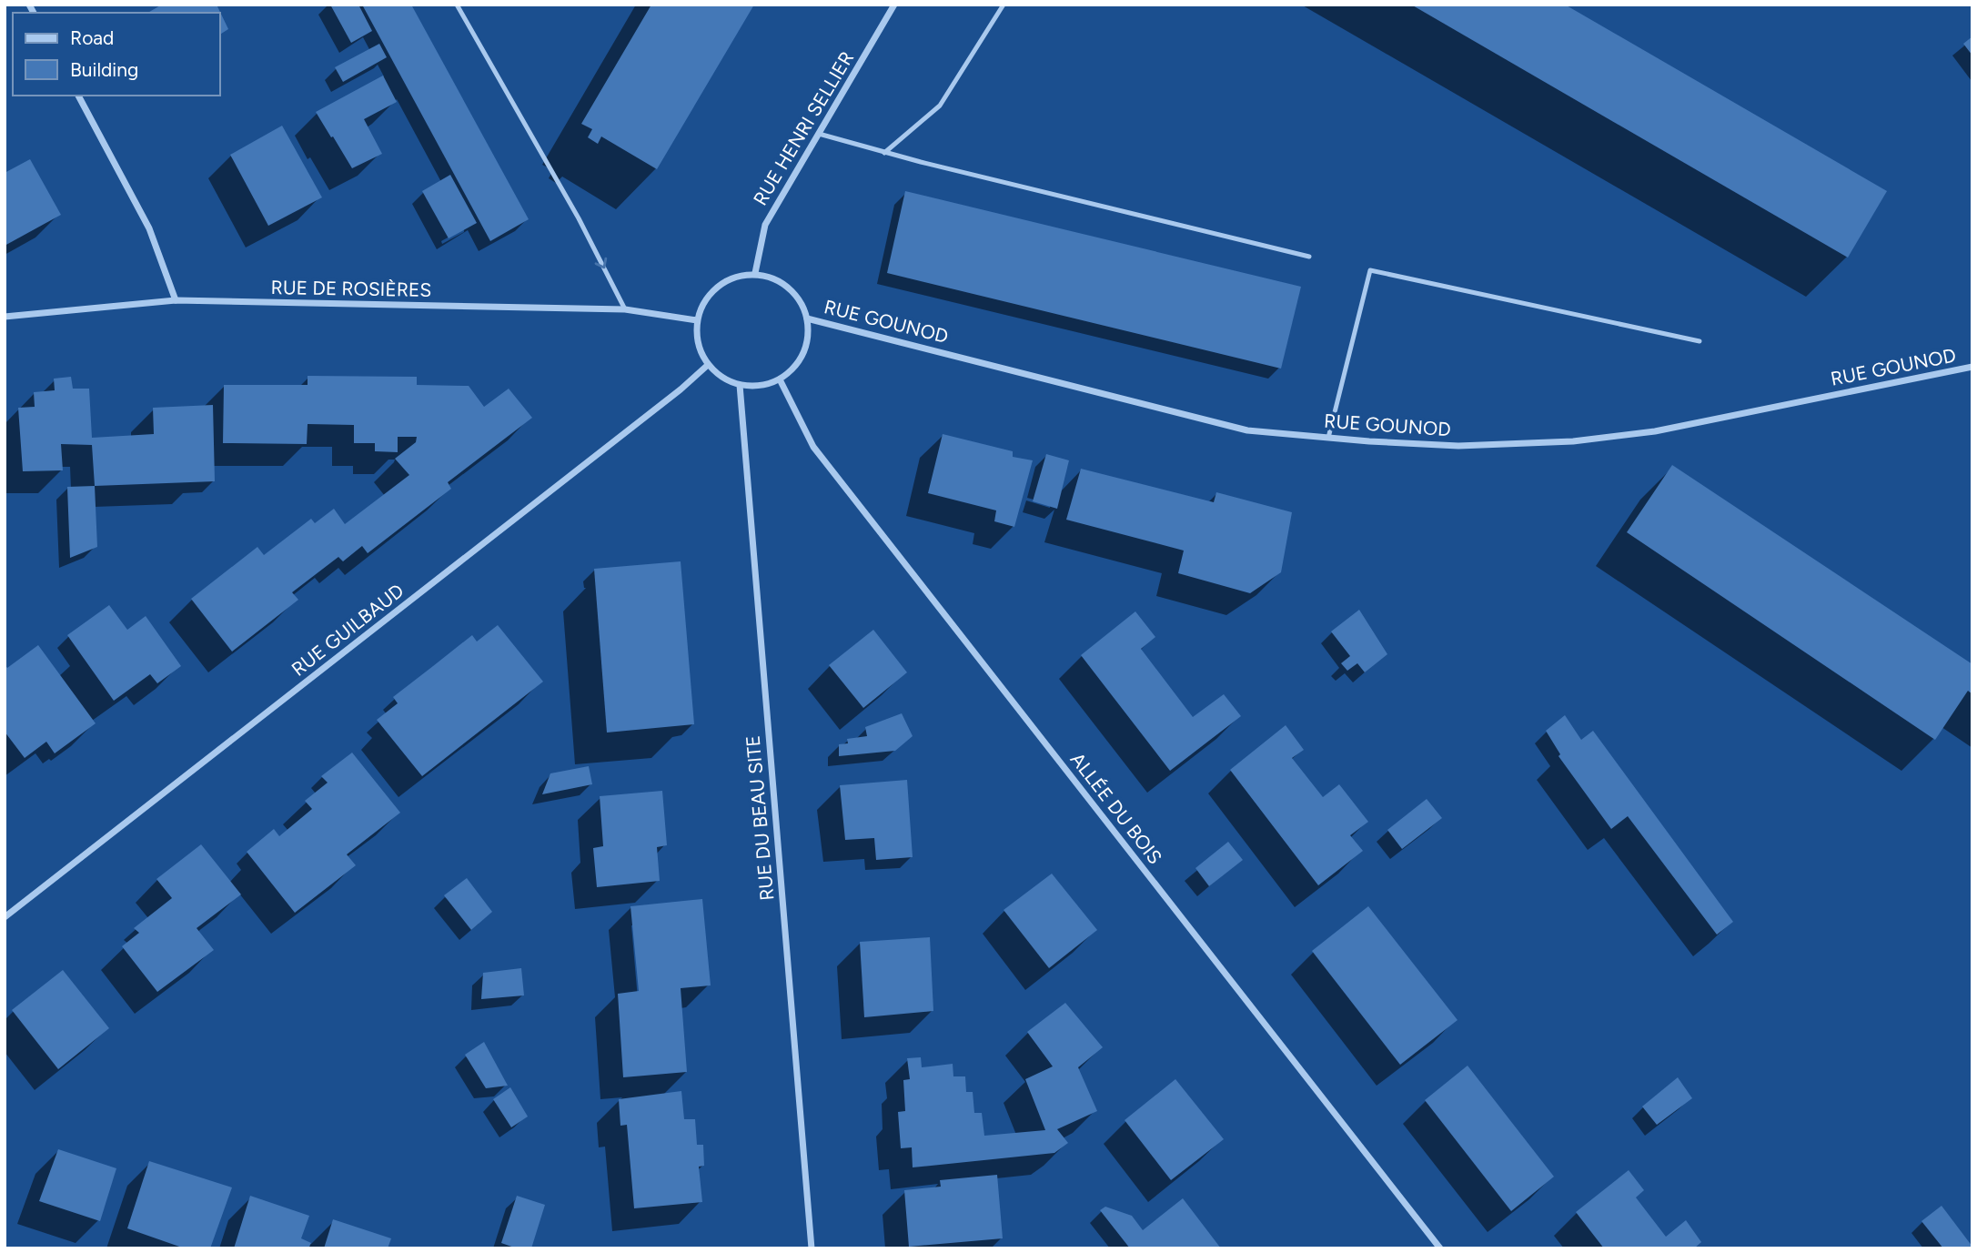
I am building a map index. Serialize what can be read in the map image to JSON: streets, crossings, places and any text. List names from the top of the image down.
{
  "streets": {
    "street": [
      "RUE HENRI SELLIER",
      "RUE DE ROSIÈRES",
      "RUE GOUNOD",
      "RUE GUILBAUD",
      "ALLÉE DU BOIS",
      "RUE DU BEAU SITE"
    ]
  },
  "crossings": [
    ["RUE HENRI SELLIER", "RUE DE ROSIÈRES"],
    ["RUE HENRI SELLIER", "RUE GOUNOD"],
    ["RUE HENRI SELLIER", "RUE GUILBAUD"],
    ["RUE HENRI SELLIER", "ALLÉE DU BOIS"],
    ["RUE HENRI SELLIER", "RUE DU BEAU SITE"],
    ["RUE DE ROSIÈRES", "RUE GOUNOD"],
    ["RUE DE ROSIÈRES", "RUE GUILBAUD"],
    ["RUE DE ROSIÈRES", "ALLÉE DU BOIS"],
    ["RUE DE ROSIÈRES", "RUE DU BEAU SITE"],
    ["RUE GOUNOD", "RUE GUILBAUD"],
    ["RUE GOUNOD", "ALLÉE DU BOIS"],
    ["RUE GOUNOD", "RUE DU BEAU SITE"],
    ["RUE GUILBAUD", "ALLÉE DU BOIS"],
    ["RUE GUILBAUD", "RUE DU BEAU SITE"],
    ["ALLÉE DU BOIS", "RUE DU BEAU SITE"]
  ],
  "legend": ["Road", "Building"]
}
